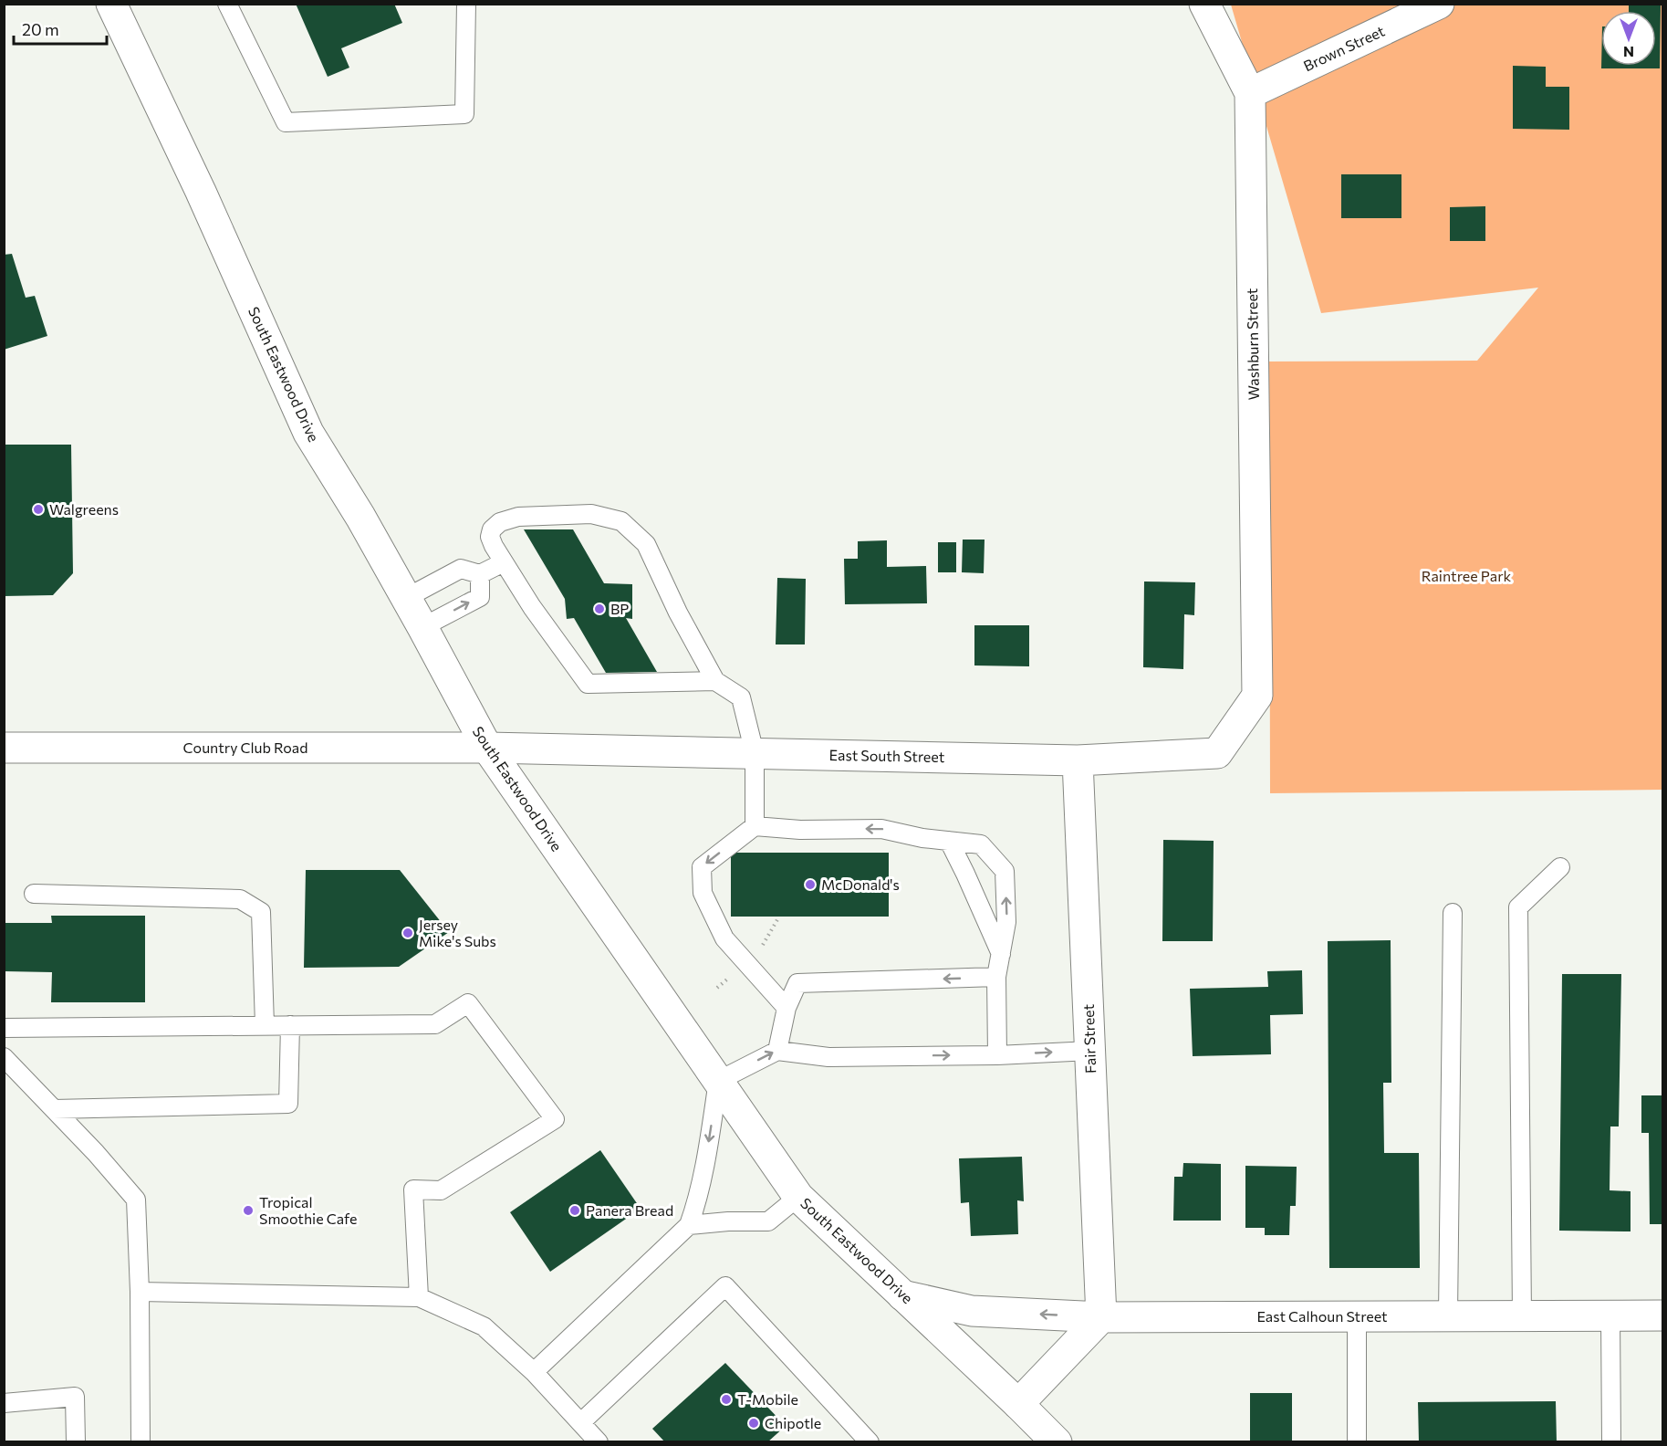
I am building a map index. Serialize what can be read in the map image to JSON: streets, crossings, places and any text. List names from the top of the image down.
{
  "streets": {
    "street": [
      "Brown Street",
      "Washburn Street",
      "South Eastwood Drive",
      "Country Club Road",
      "East South Street",
      "Fair Street",
      "East Calhoun Street"
    ]
  },
  "crossings": [
    ["Brown Street", "Washburn Street"],
    ["Washburn Street", "East South Street"],
    ["South Eastwood Drive", "Country Club Road"],
    ["South Eastwood Drive", "East South Street"],
    ["South Eastwood Drive", "East Calhoun Street"],
    ["Country Club Road", "East South Street"],
    ["East South Street", "Fair Street"],
    ["Fair Street", "East Calhoun Street"]
  ],
  "parks": ["Raintree Park"],
  "places": [
    "Walgreens",
    "BP",
    "McDonald's",
    "Jersey Mike's Subs",
    "Tropical Smoothie Cafe",
    "Panera Bread",
    "T-Mobile",
    "Chipotle"
  ],
  "scale_bar": "20 m",
  "north": "bottom"
}
